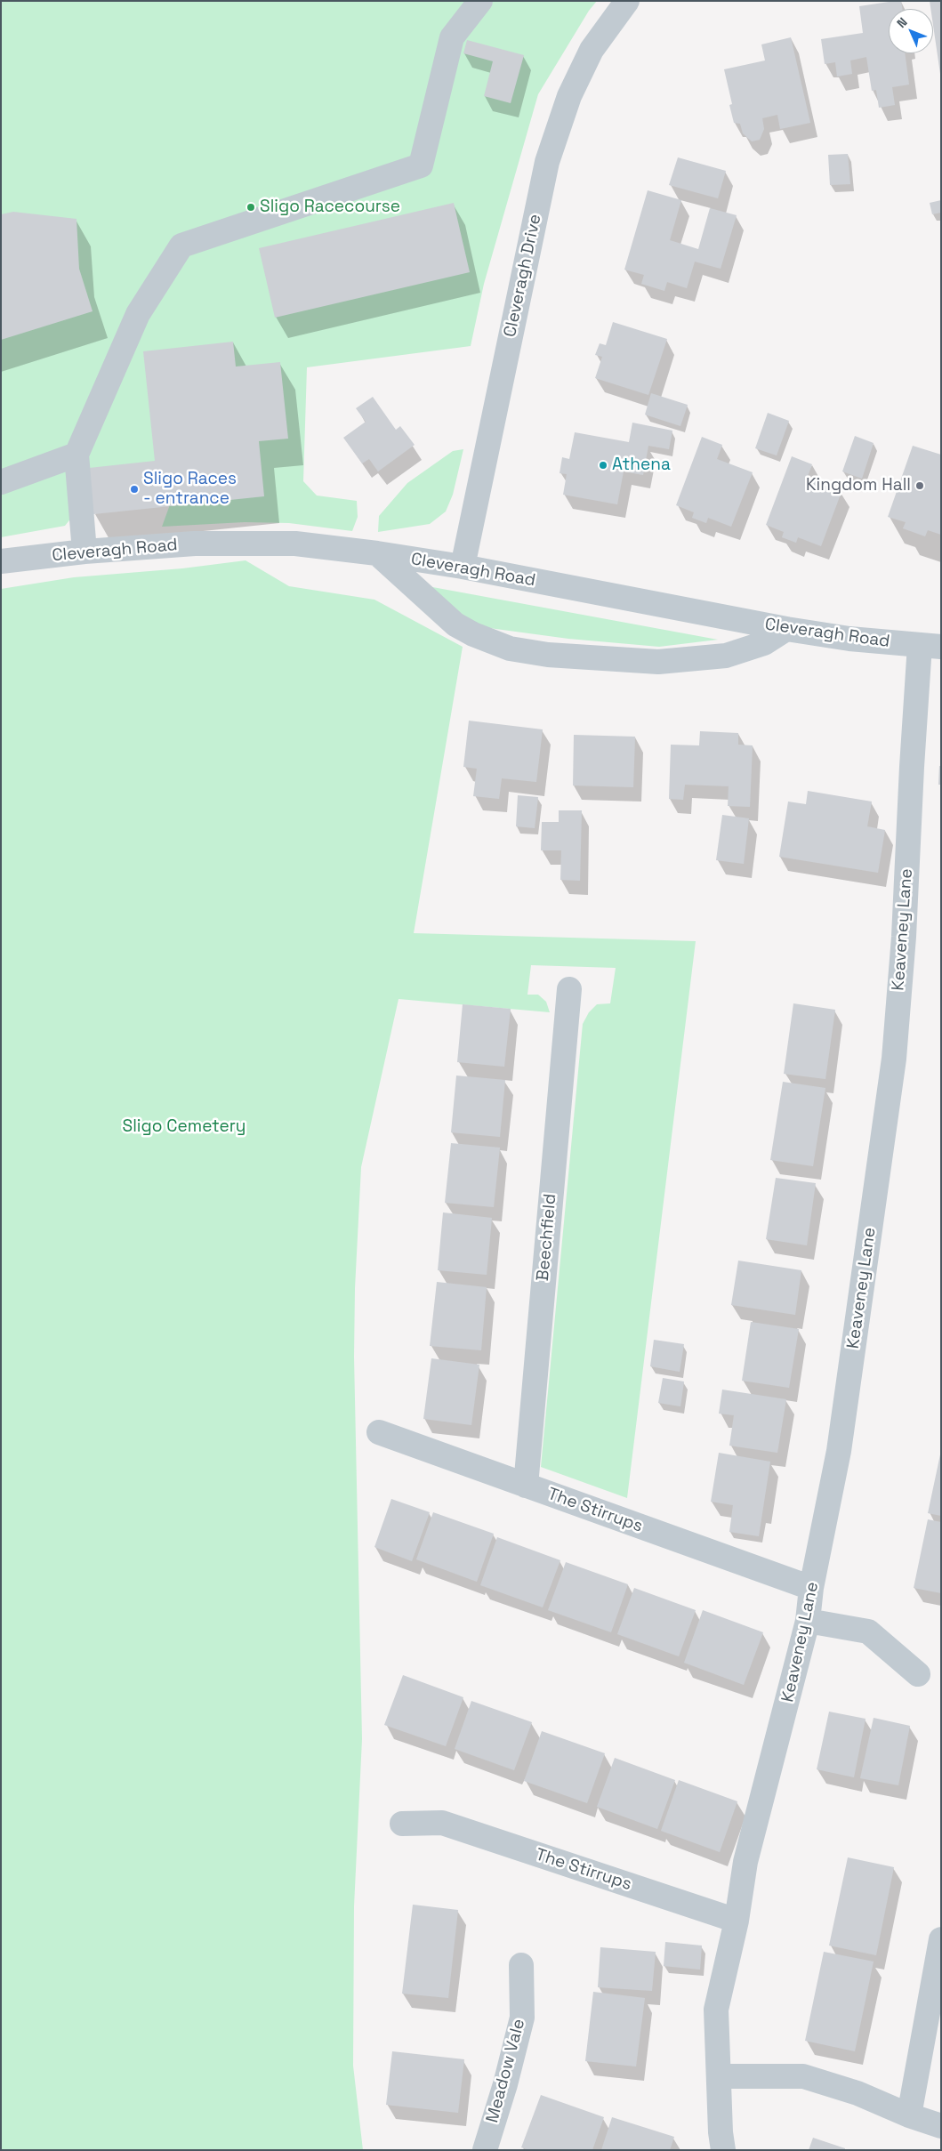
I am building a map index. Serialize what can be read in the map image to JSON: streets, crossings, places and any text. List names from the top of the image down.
{
  "streets": {
    "street": [
      "Cleveragh Drive",
      "Cleveragh Road",
      "Keaveney Lane",
      "Beechfield",
      "The Stirrups",
      "Meadow Vale"
    ]
  },
  "crossings": [
    ["Cleveragh Drive", "Cleveragh Road"],
    ["Cleveragh Road", "Keaveney Lane"],
    ["Keaveney Lane", "The Stirrups"],
    ["Beechfield", "The Stirrups"]
  ],
  "parks": ["Sligo Cemetery"],
  "places": [
    "Sligo Racecourse",
    "Athena",
    "Kingdom Hall",
    "Sligo Races - entrance"
  ],
  "north": "top left"
}
